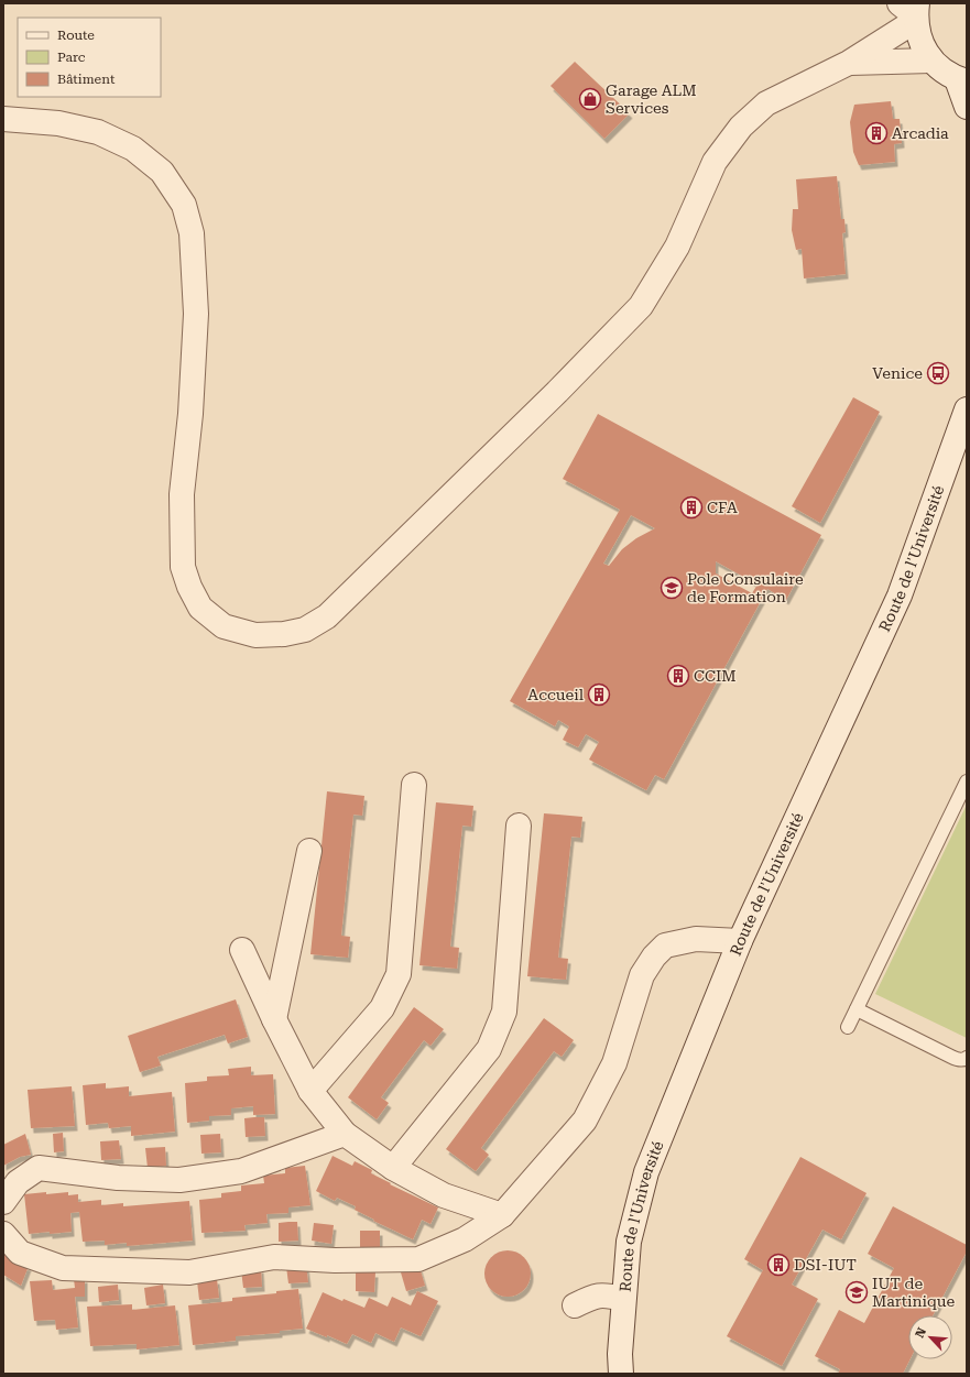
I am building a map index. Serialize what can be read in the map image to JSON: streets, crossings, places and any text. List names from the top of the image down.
{
  "streets": {
    "street": ["Route de l'Université"]
  },
  "places": {
    "shop": ["Garage ALM Services"],
    "building": [
      "Arcadia",
      "CFA",
      "CCIM",
      "Accueil",
      "DSI-IUT"
    ],
    "bus stop": ["Venice"],
    "school or university": ["Pole Consulaire de Formation", "IUT de Martinique"]
  },
  "legend": ["Route", "Parc", "Bâtiment"],
  "north": "top left"
}
